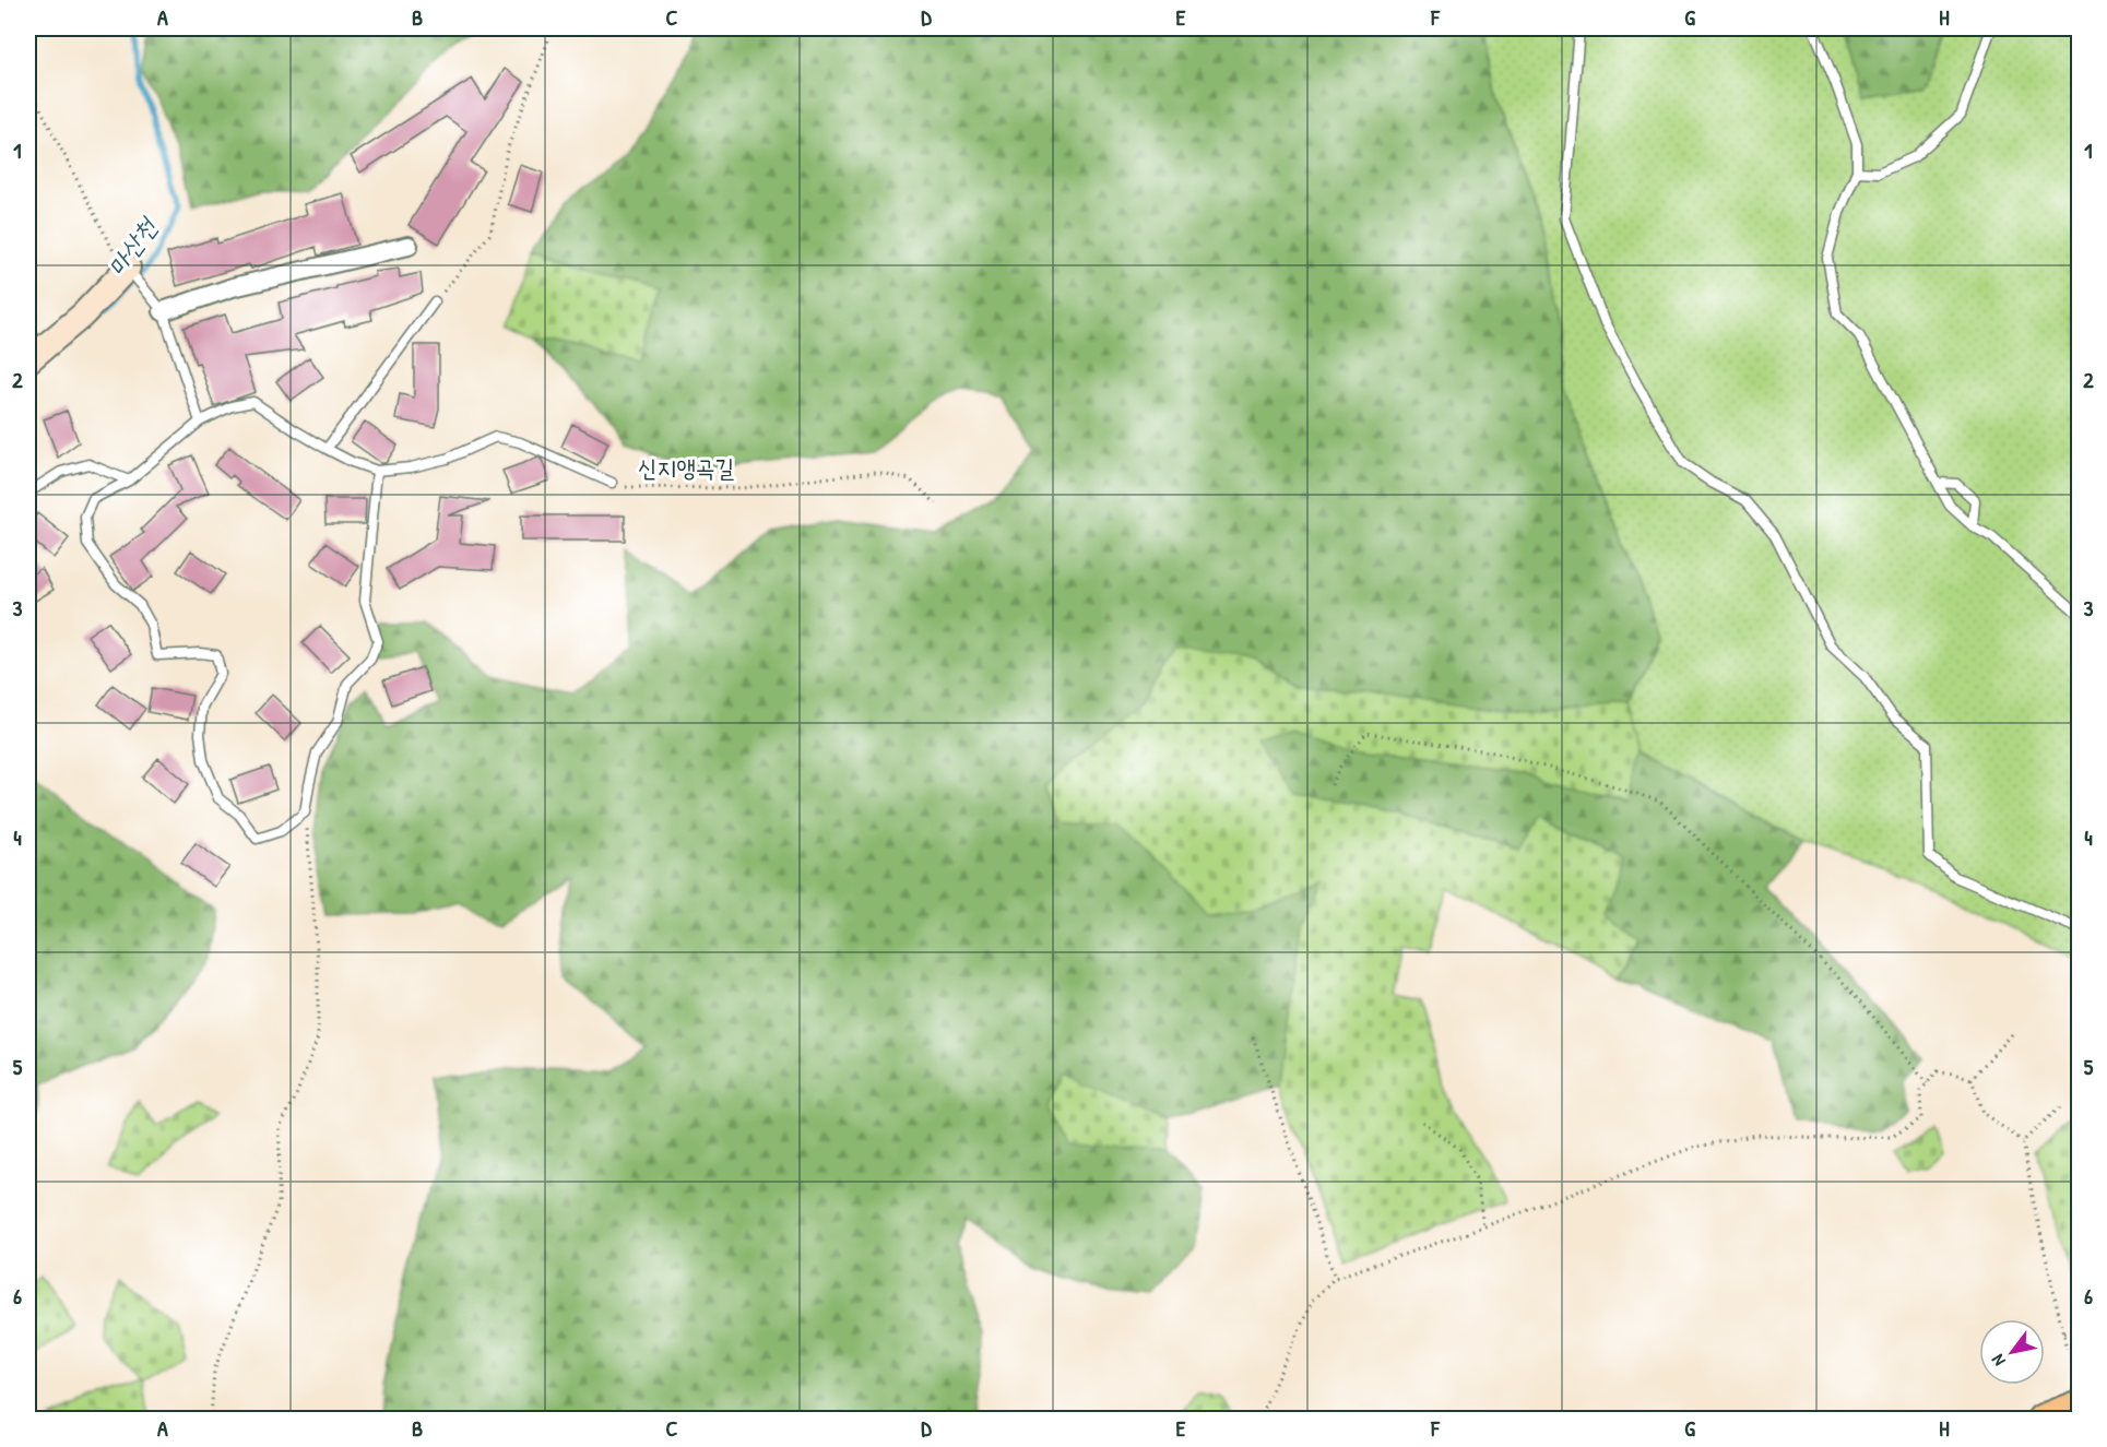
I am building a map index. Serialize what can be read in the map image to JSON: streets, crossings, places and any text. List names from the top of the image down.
{
  "streets": {
    "lane": ["신지앵곡길"]
  },
  "water": ["마산천"],
  "north": "bottom left",
  "grid": {
    "columns": [
      "A",
      "B",
      "C",
      "D",
      "E",
      "F",
      "G",
      "H"
    ],
    "rows": [
      "1",
      "2",
      "3",
      "4",
      "5",
      "6"
    ]
  }
}
